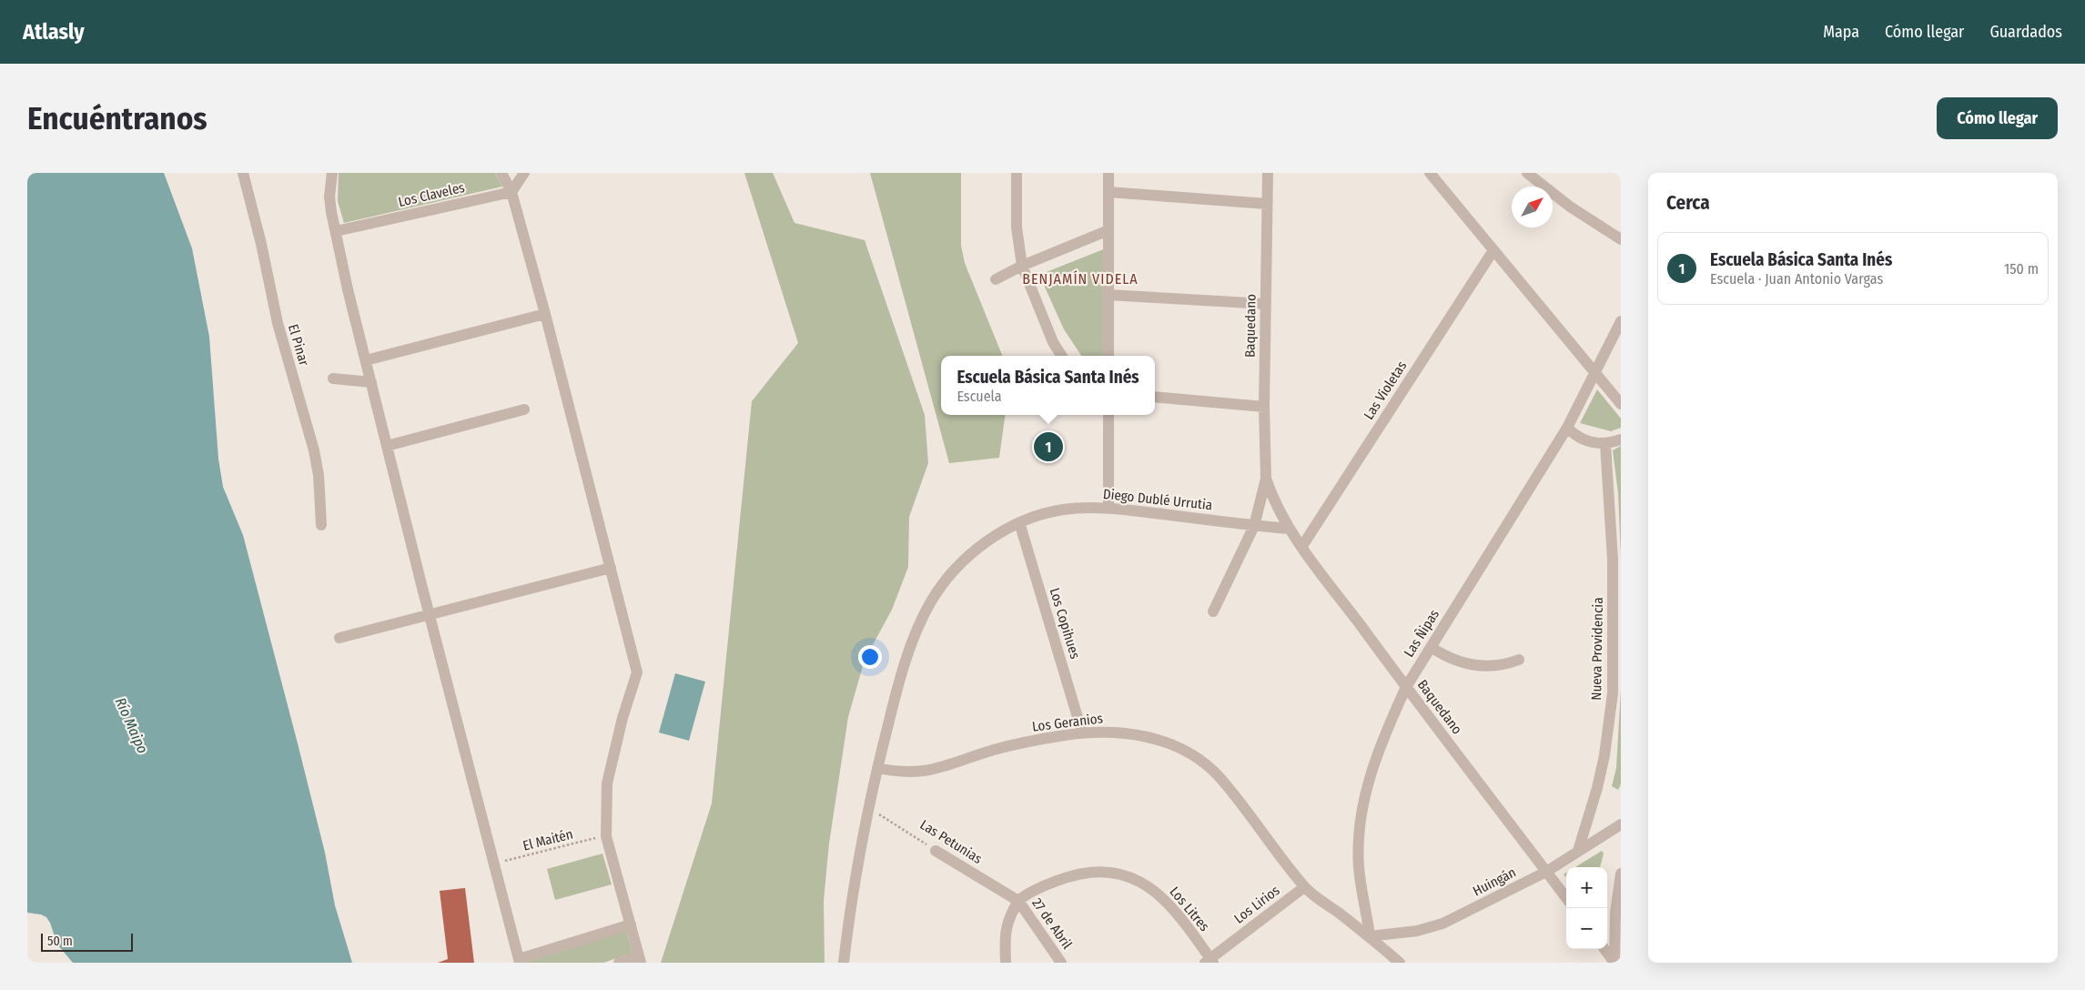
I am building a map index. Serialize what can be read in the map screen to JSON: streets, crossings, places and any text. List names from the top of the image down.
{
  "streets": {
    "street": [
      "Los Claveles",
      "Baquedano",
      "El Pinar",
      "Las Violetas",
      "Diego Dublé Urrutia",
      "Los Copihues",
      "Las Ñipas",
      "Nueva Providencia",
      "Los Geranios",
      "Las Petunias",
      "Huingán",
      "Los Lirios",
      "Los Litres",
      "27 de Abril"
    ],
    "path": ["El Maitén"]
  },
  "crossings": [
    ["Baquedano", "Las Violetas"],
    ["Baquedano", "Diego Dublé Urrutia"],
    ["Baquedano", "Las Ñipas"],
    ["Baquedano", "Huingán"],
    ["Diego Dublé Urrutia", "Los Copihues"],
    ["Diego Dublé Urrutia", "Los Geranios"],
    ["Los Copihues", "Los Geranios"],
    ["Las Ñipas", "Los Geranios"],
    ["Las Ñipas", "Huingán"],
    ["Nueva Providencia", "Huingán"],
    ["Los Geranios", "Huingán"],
    ["Los Geranios", "Los Lirios"],
    ["Las Petunias", "Los Litres"],
    ["Las Petunias", "27 de Abril"],
    ["Los Lirios", "Los Litres"],
    ["Los Litres", "27 de Abril"]
  ],
  "districts": ["BENJAMÍN VIDELA"],
  "water": ["Río Maipo"],
  "scale_bar": "50 m",
  "north": "top right",
  "page": {
    "header": "Atlasly",
    "nav": ["Mapa", "Cómo llegar", "Guardados"],
    "buttons": "Cómo llegar",
    "title": "Encuéntranos",
    "heading": "Cerca",
    "list": [
      {
        "mark": "1",
        "name": "Escuela Básica Santa Inés",
        "note": "Escuela · Juan Antonio Vargas",
        "value": "150 m"
      }
    ],
    "popup": ["Escuela Básica Santa Inés", "Escuela"],
    "pins": "1",
    "map_buttons": ["+", "−"],
    "scale": "50 m"
  }
}
